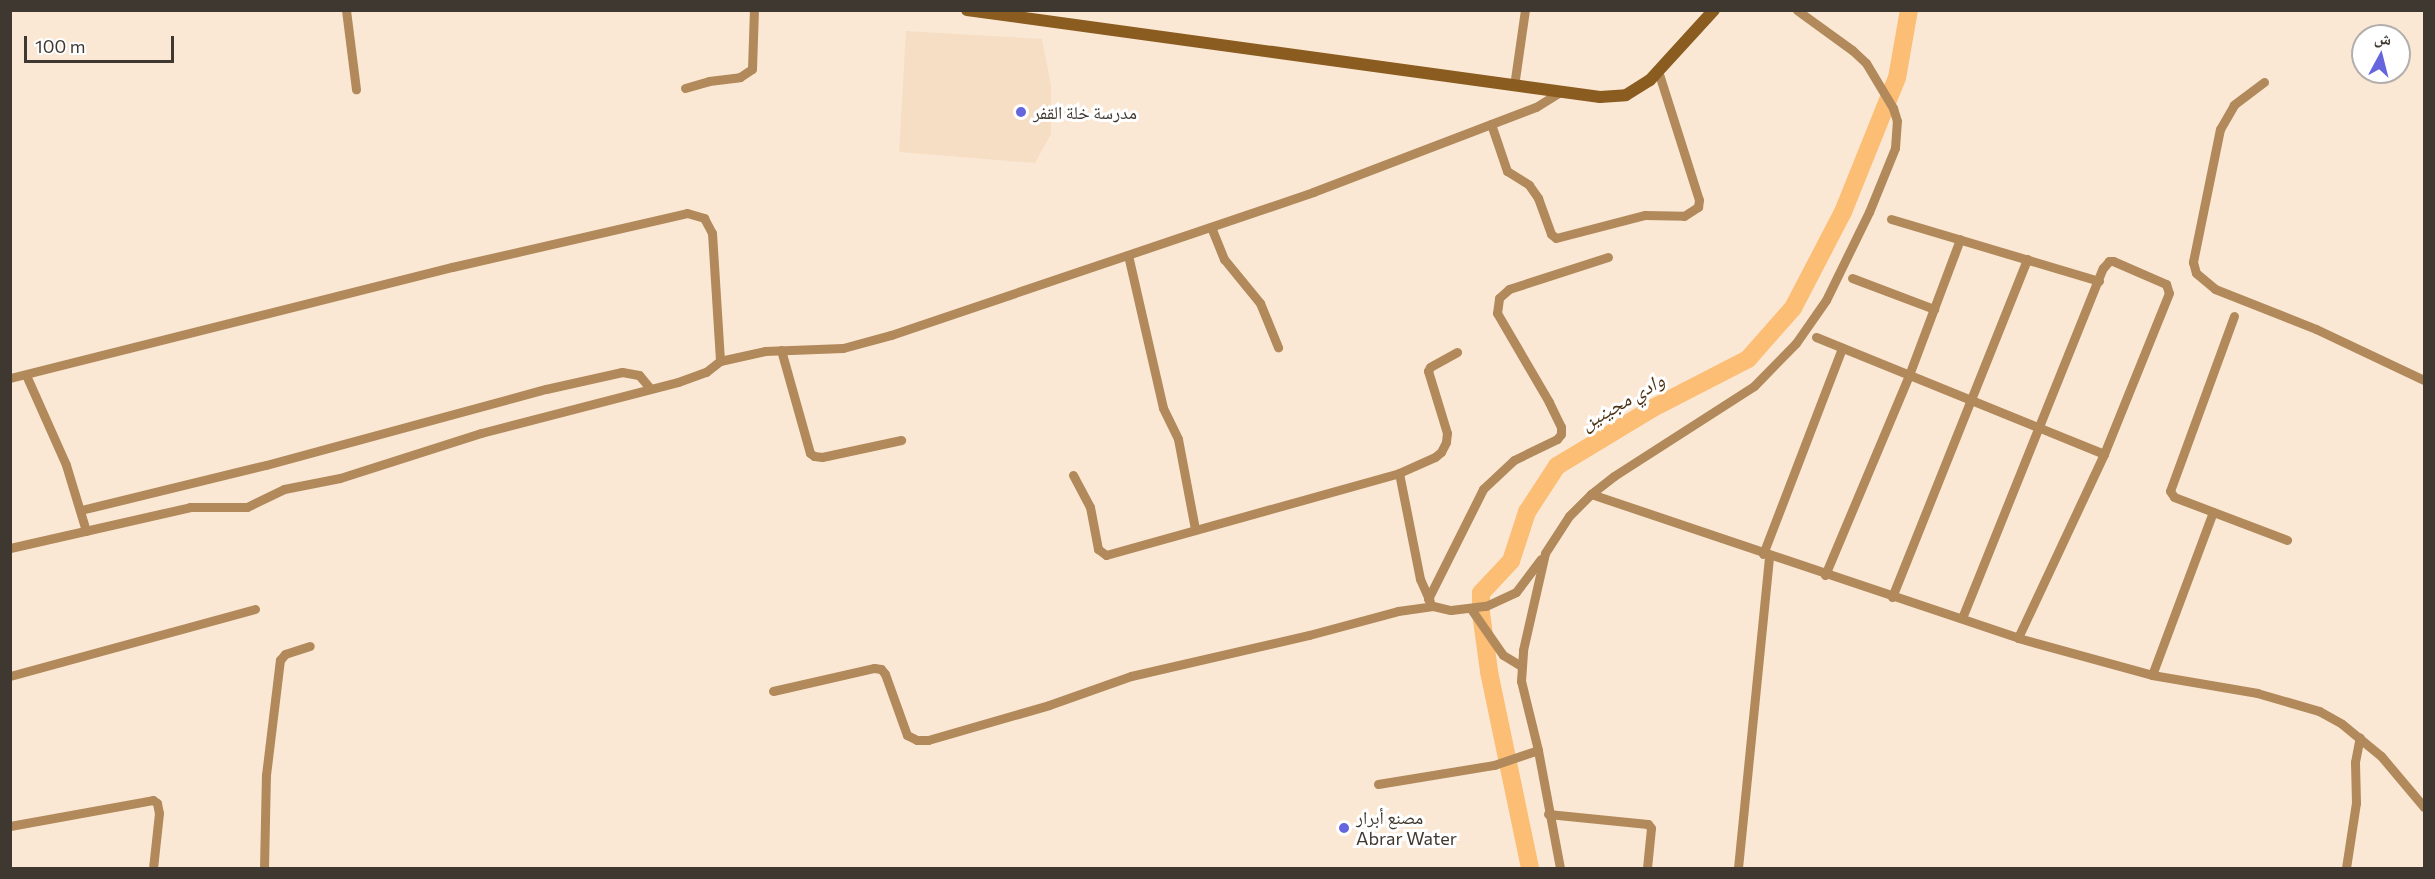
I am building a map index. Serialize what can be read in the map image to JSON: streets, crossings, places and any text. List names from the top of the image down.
{
  "water": ["وادي مجينين"],
  "places": ["مدرسة خلة القفر", "مصنع أبرار Abrar Water"],
  "scale_bar": "100 m",
  "north": "top"
}
